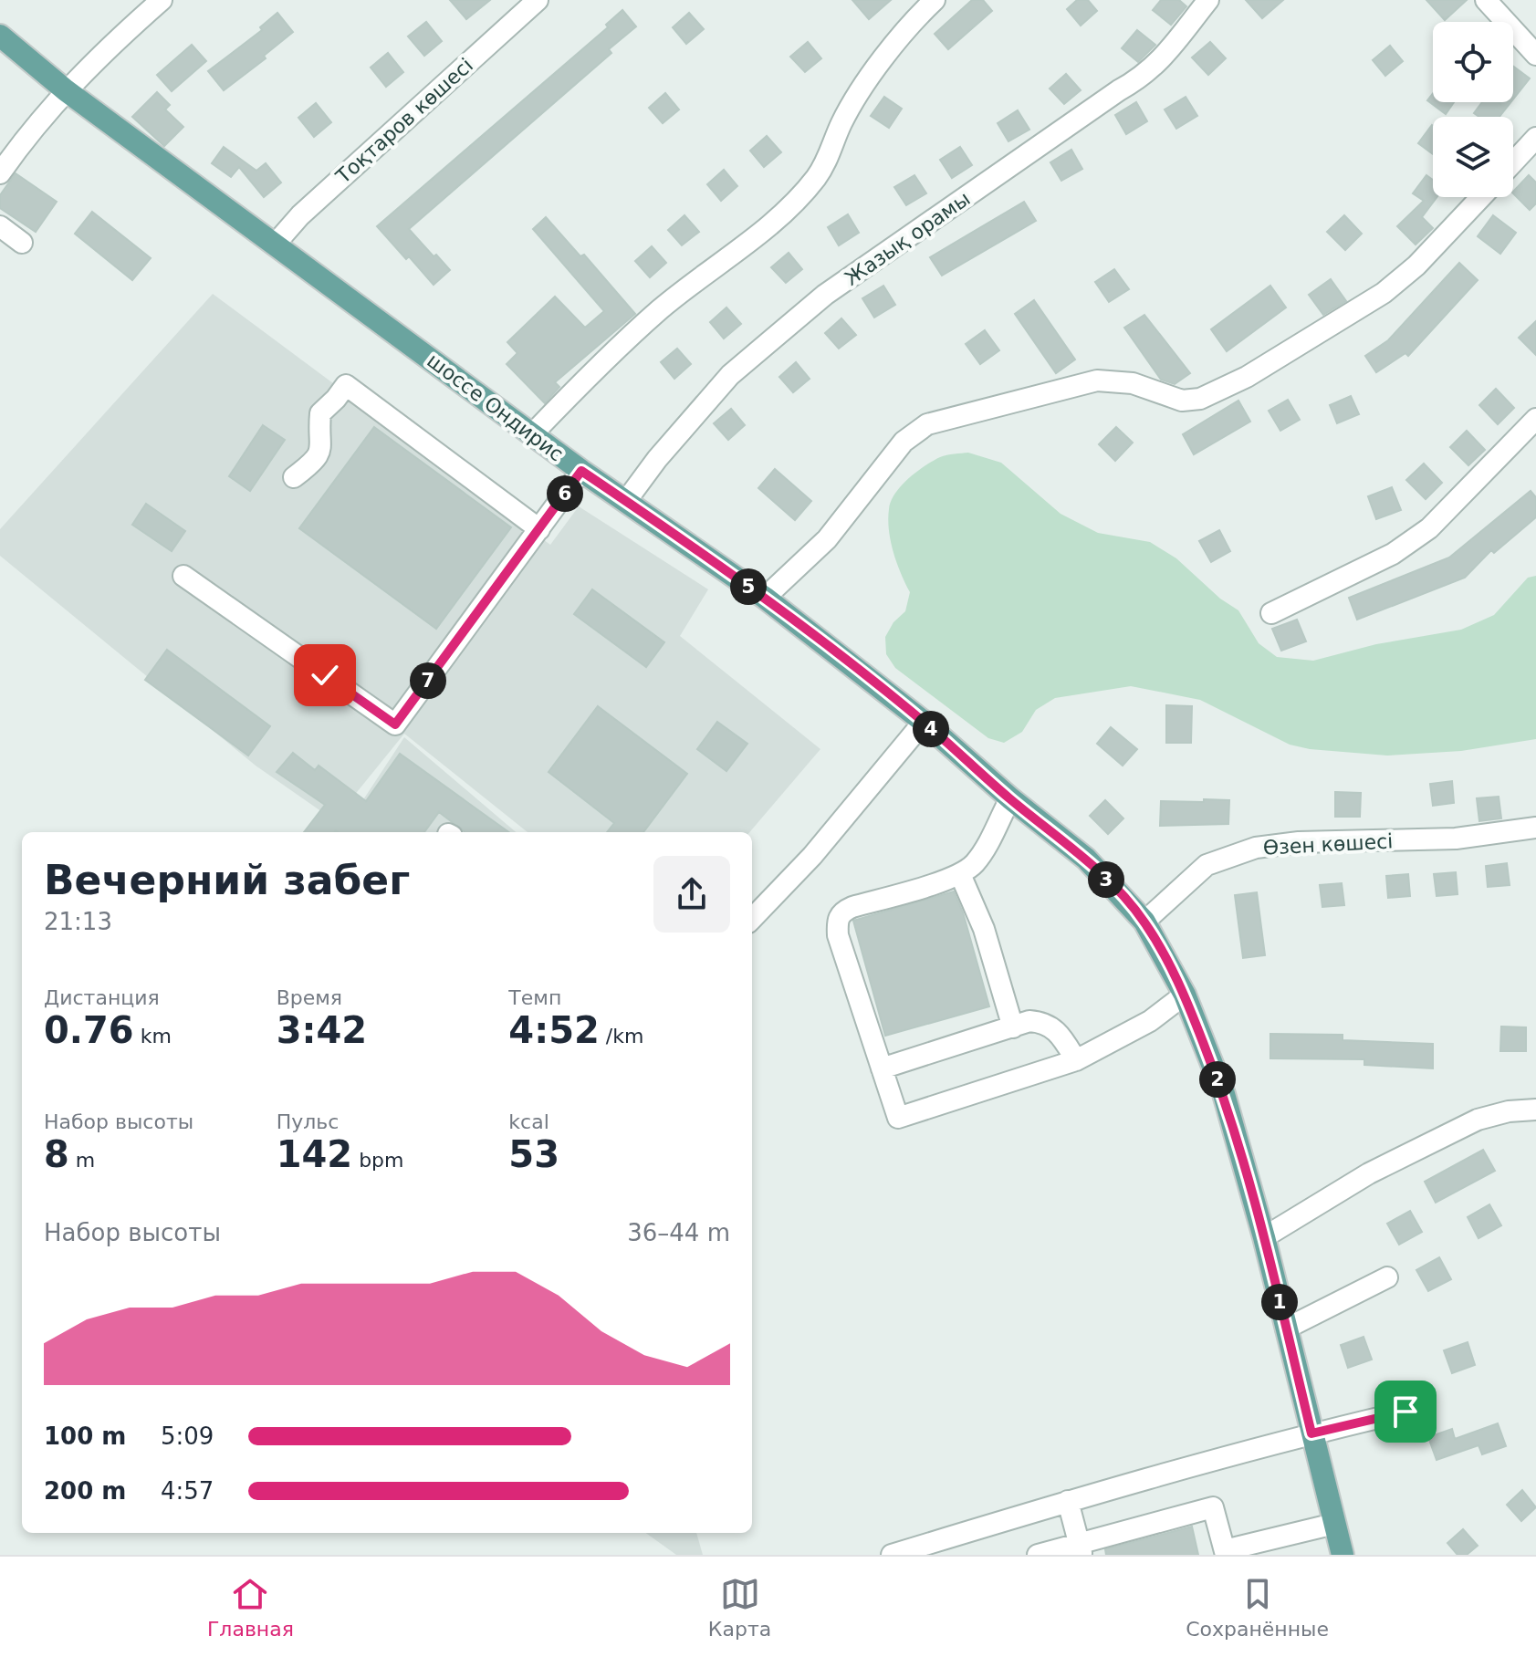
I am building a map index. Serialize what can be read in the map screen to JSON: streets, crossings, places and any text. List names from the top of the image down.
{
  "streets": {
    "main road": ["шоссе Ондирис"],
    "street": ["Тоқтаров көшесі", "Жазық орамы", "Өзен көшесі"]
  },
  "crossings": [
    ["Тоқтаров көшесі", "шоссе Ондирис"],
    ["Жазық орамы", "шоссе Ондирис"],
    ["шоссе Ондирис", "Өзен көшесі"]
  ],
  "page": {
    "pins": [
      "6",
      "5",
      "7",
      "4",
      "3",
      "2",
      "1"
    ],
    "heading": ["Вечерний забег", "21:13"],
    "stats": [
      ["Дистанция", "0.76 km"],
      ["Время", "3:42"],
      ["Темп", "4:52 /km"],
      ["Набор высоты", "8 m"],
      ["Пульс", "142 bpm"],
      ["kcal", "53"]
    ],
    "chart": ["Набор высоты", "36–44 m"],
    "list": [
      {
        "name": "100 m",
        "note": "5:09"
      },
      {
        "name": "200 m",
        "note": "4:57"
      }
    ],
    "tabs": ["Главная", "Карта", "Сохранённые"]
  }
}
